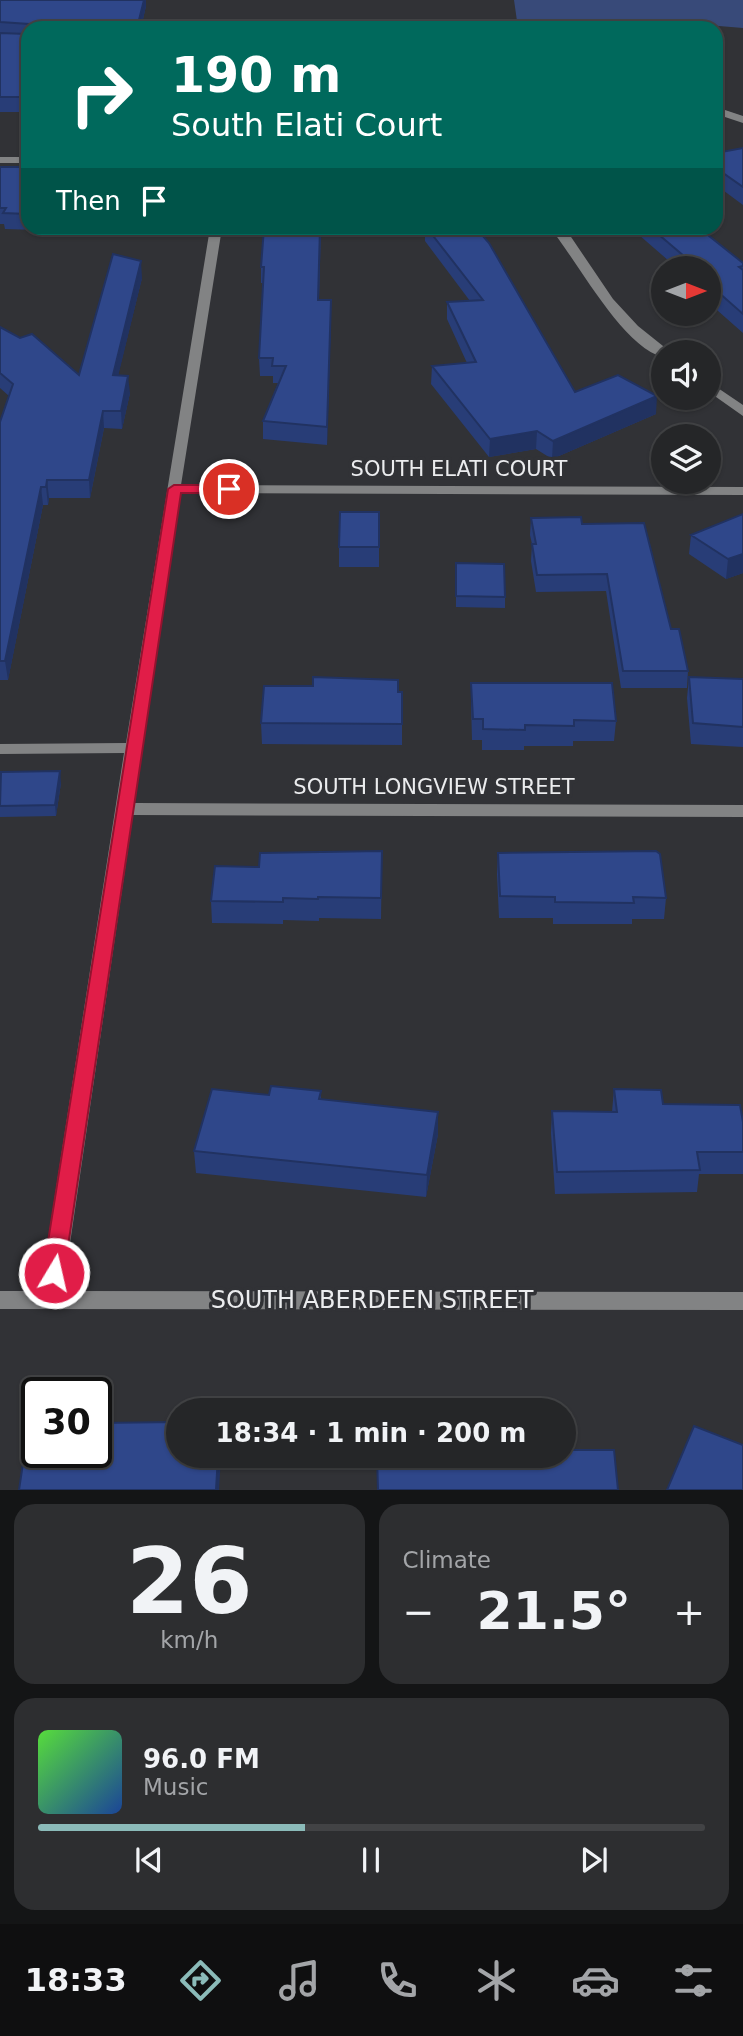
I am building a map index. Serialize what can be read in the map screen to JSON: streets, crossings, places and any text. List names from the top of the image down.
{
  "streets": {
    "street": ["SOUTH ELATI COURT", "SOUTH LONGVIEW STREET", "SOUTH ABERDEEN STREET"]
  },
  "north": "right",
  "page": {
    "turn": ["190 m", "South Elati Court"],
    "then": "Then",
    "limit": "30",
    "trip": "18:34 · 1 min · 200 m",
    "tile": [
      ["26", "km/h"],
      "Climate"
    ],
    "heat": ["−", "21.5°", "+"],
    "song": ["96.0 FM", "Music"],
    "tabs": "18:33"
  }
}
